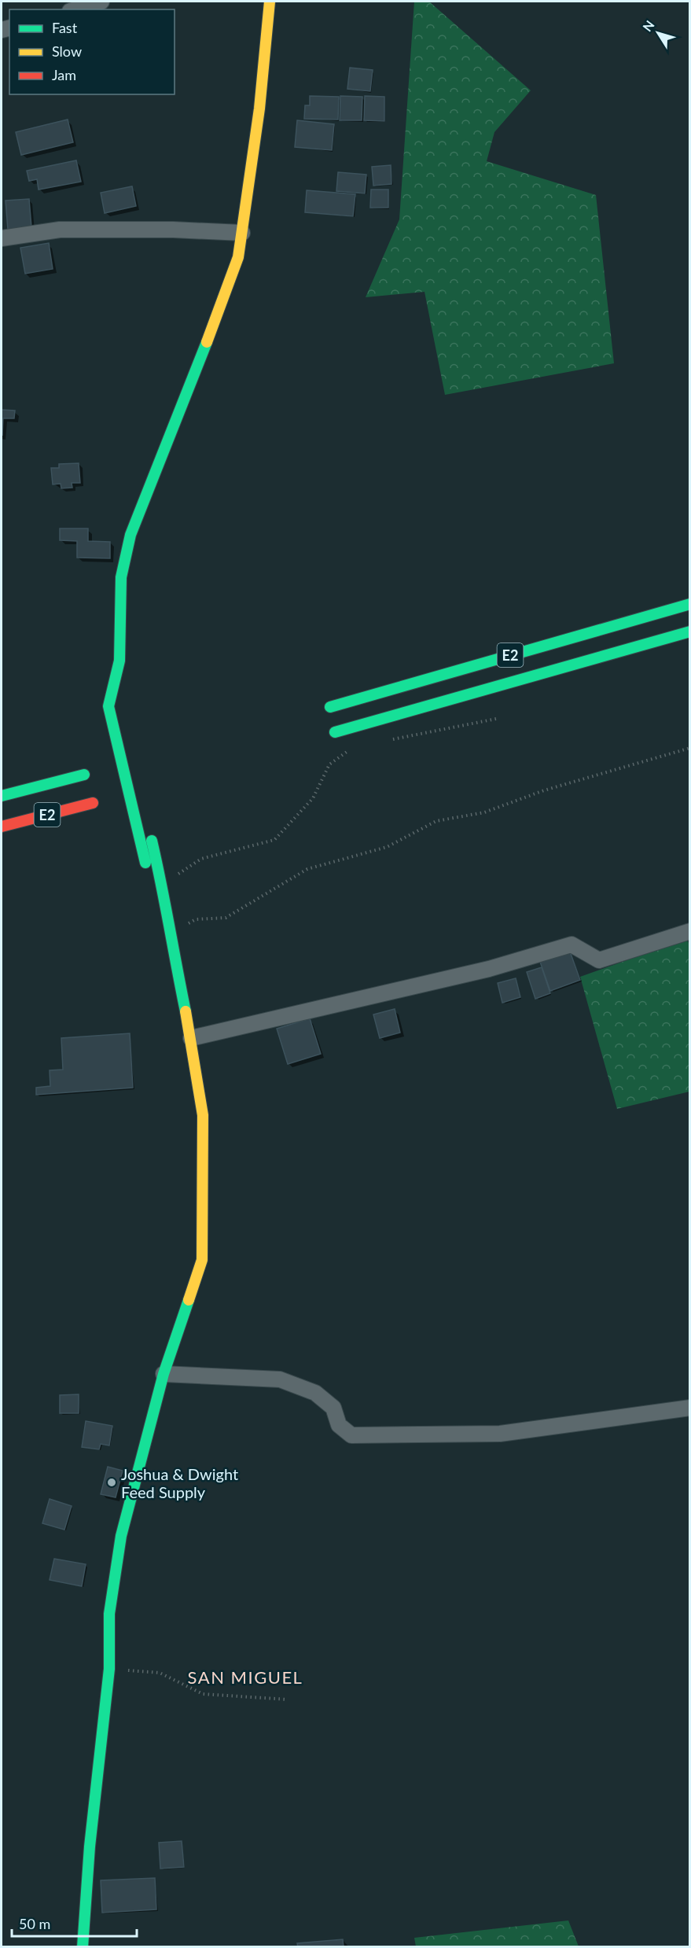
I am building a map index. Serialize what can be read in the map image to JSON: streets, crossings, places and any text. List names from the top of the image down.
{
  "streets": {
    "main road": ["E2"]
  },
  "districts": ["SAN MIGUEL"],
  "places": ["Joshua & Dwight Feed Supply"],
  "legend": ["Fast", "Slow", "Jam"],
  "scale_bar": "50 m",
  "north": "top left"
}
